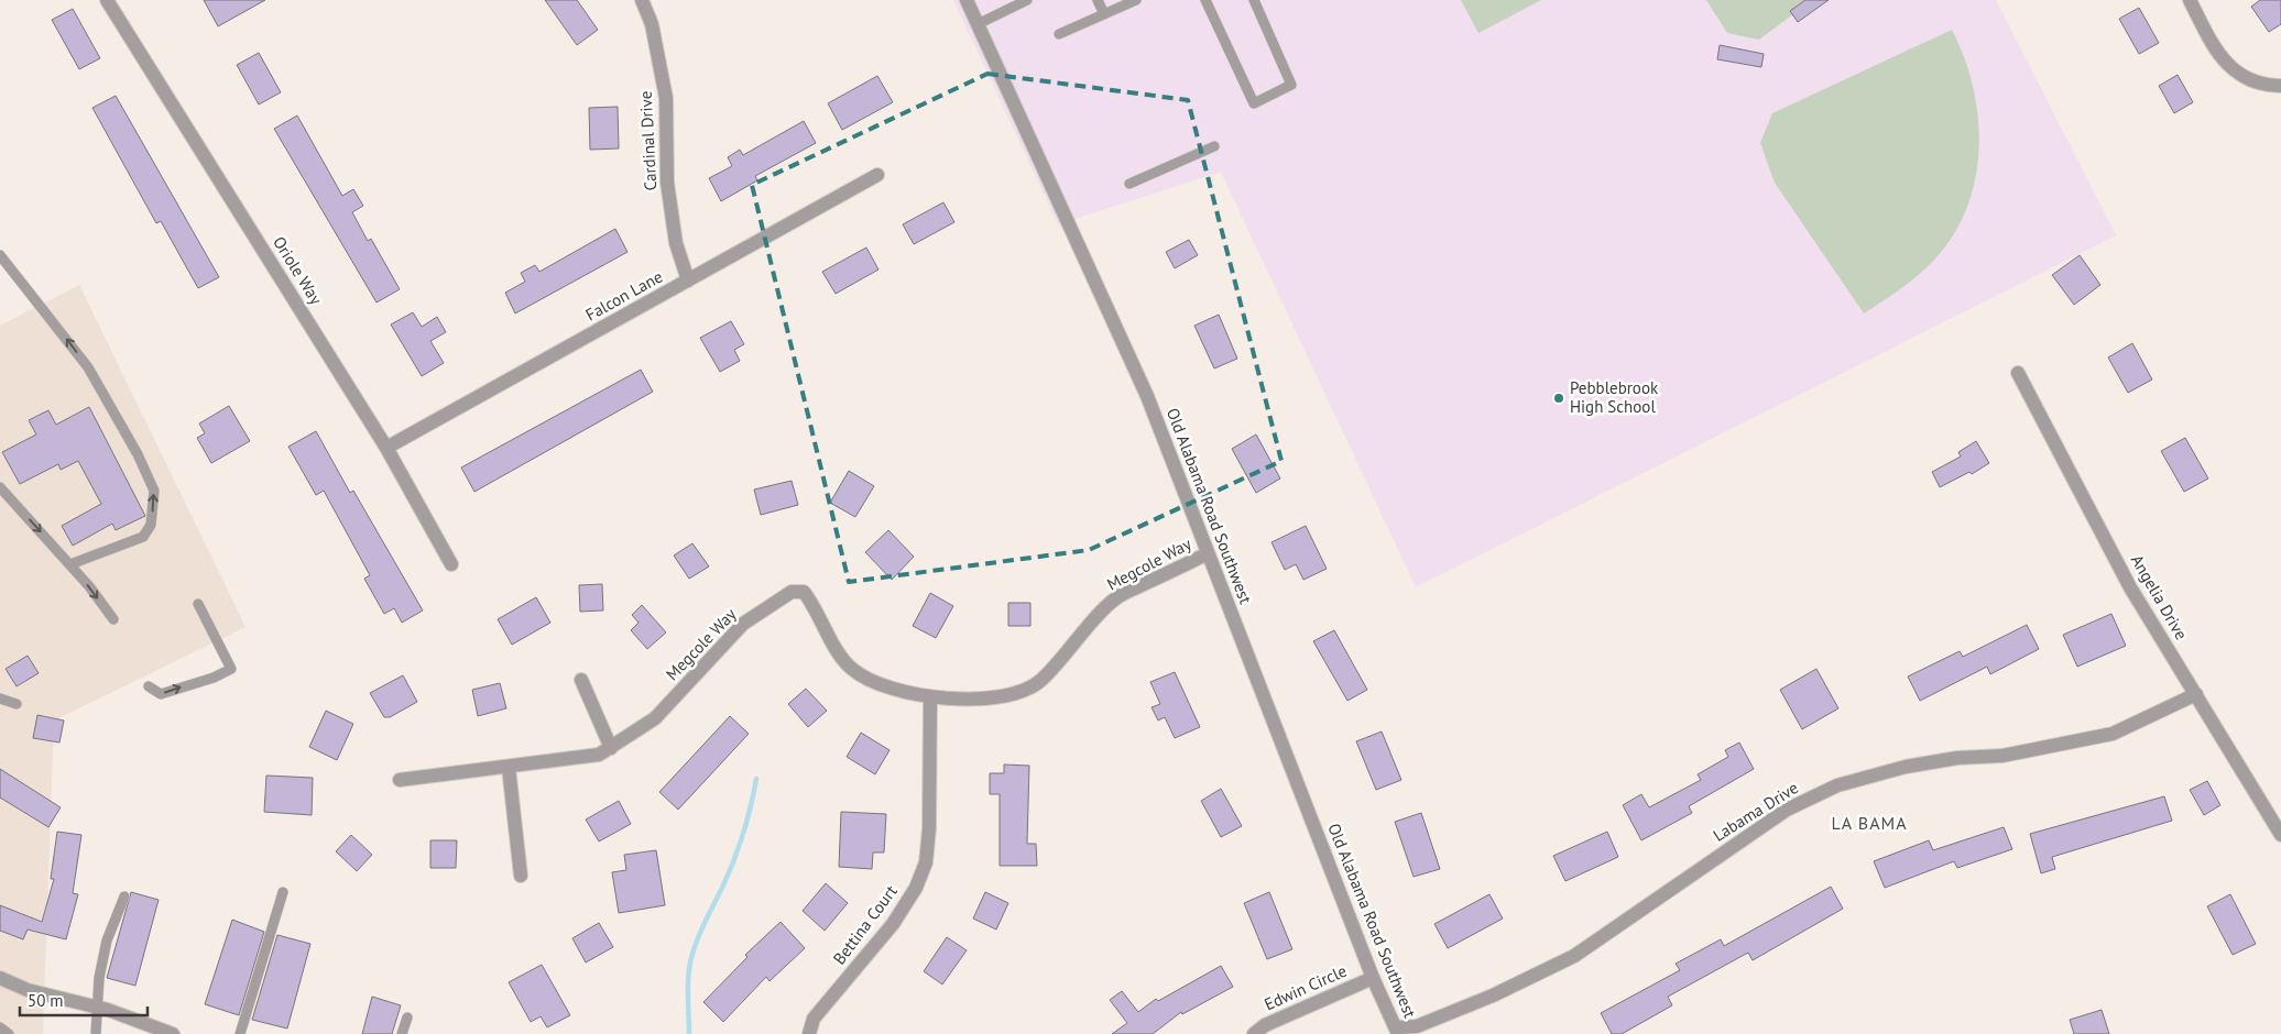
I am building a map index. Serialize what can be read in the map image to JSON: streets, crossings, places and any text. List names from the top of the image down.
{
  "streets": {
    "street": [
      "Cardinal Drive",
      "Oriole Way",
      "Falcon Lane",
      "Old Alabama Road Southwest",
      "Megcole Way",
      "Angelia Drive",
      "Labama Drive",
      "Bettina Court",
      "Edwin Circle"
    ]
  },
  "crossings": [
    ["Cardinal Drive", "Falcon Lane"],
    ["Oriole Way", "Falcon Lane"],
    ["Old Alabama Road Southwest", "Megcole Way"],
    ["Old Alabama Road Southwest", "Labama Drive"],
    ["Old Alabama Road Southwest", "Edwin Circle"],
    ["Megcole Way", "Bettina Court"],
    ["Angelia Drive", "Labama Drive"]
  ],
  "districts": ["LA BAMA"],
  "places": ["Pebblebrook High School"],
  "scale_bar": "50 m"
}
